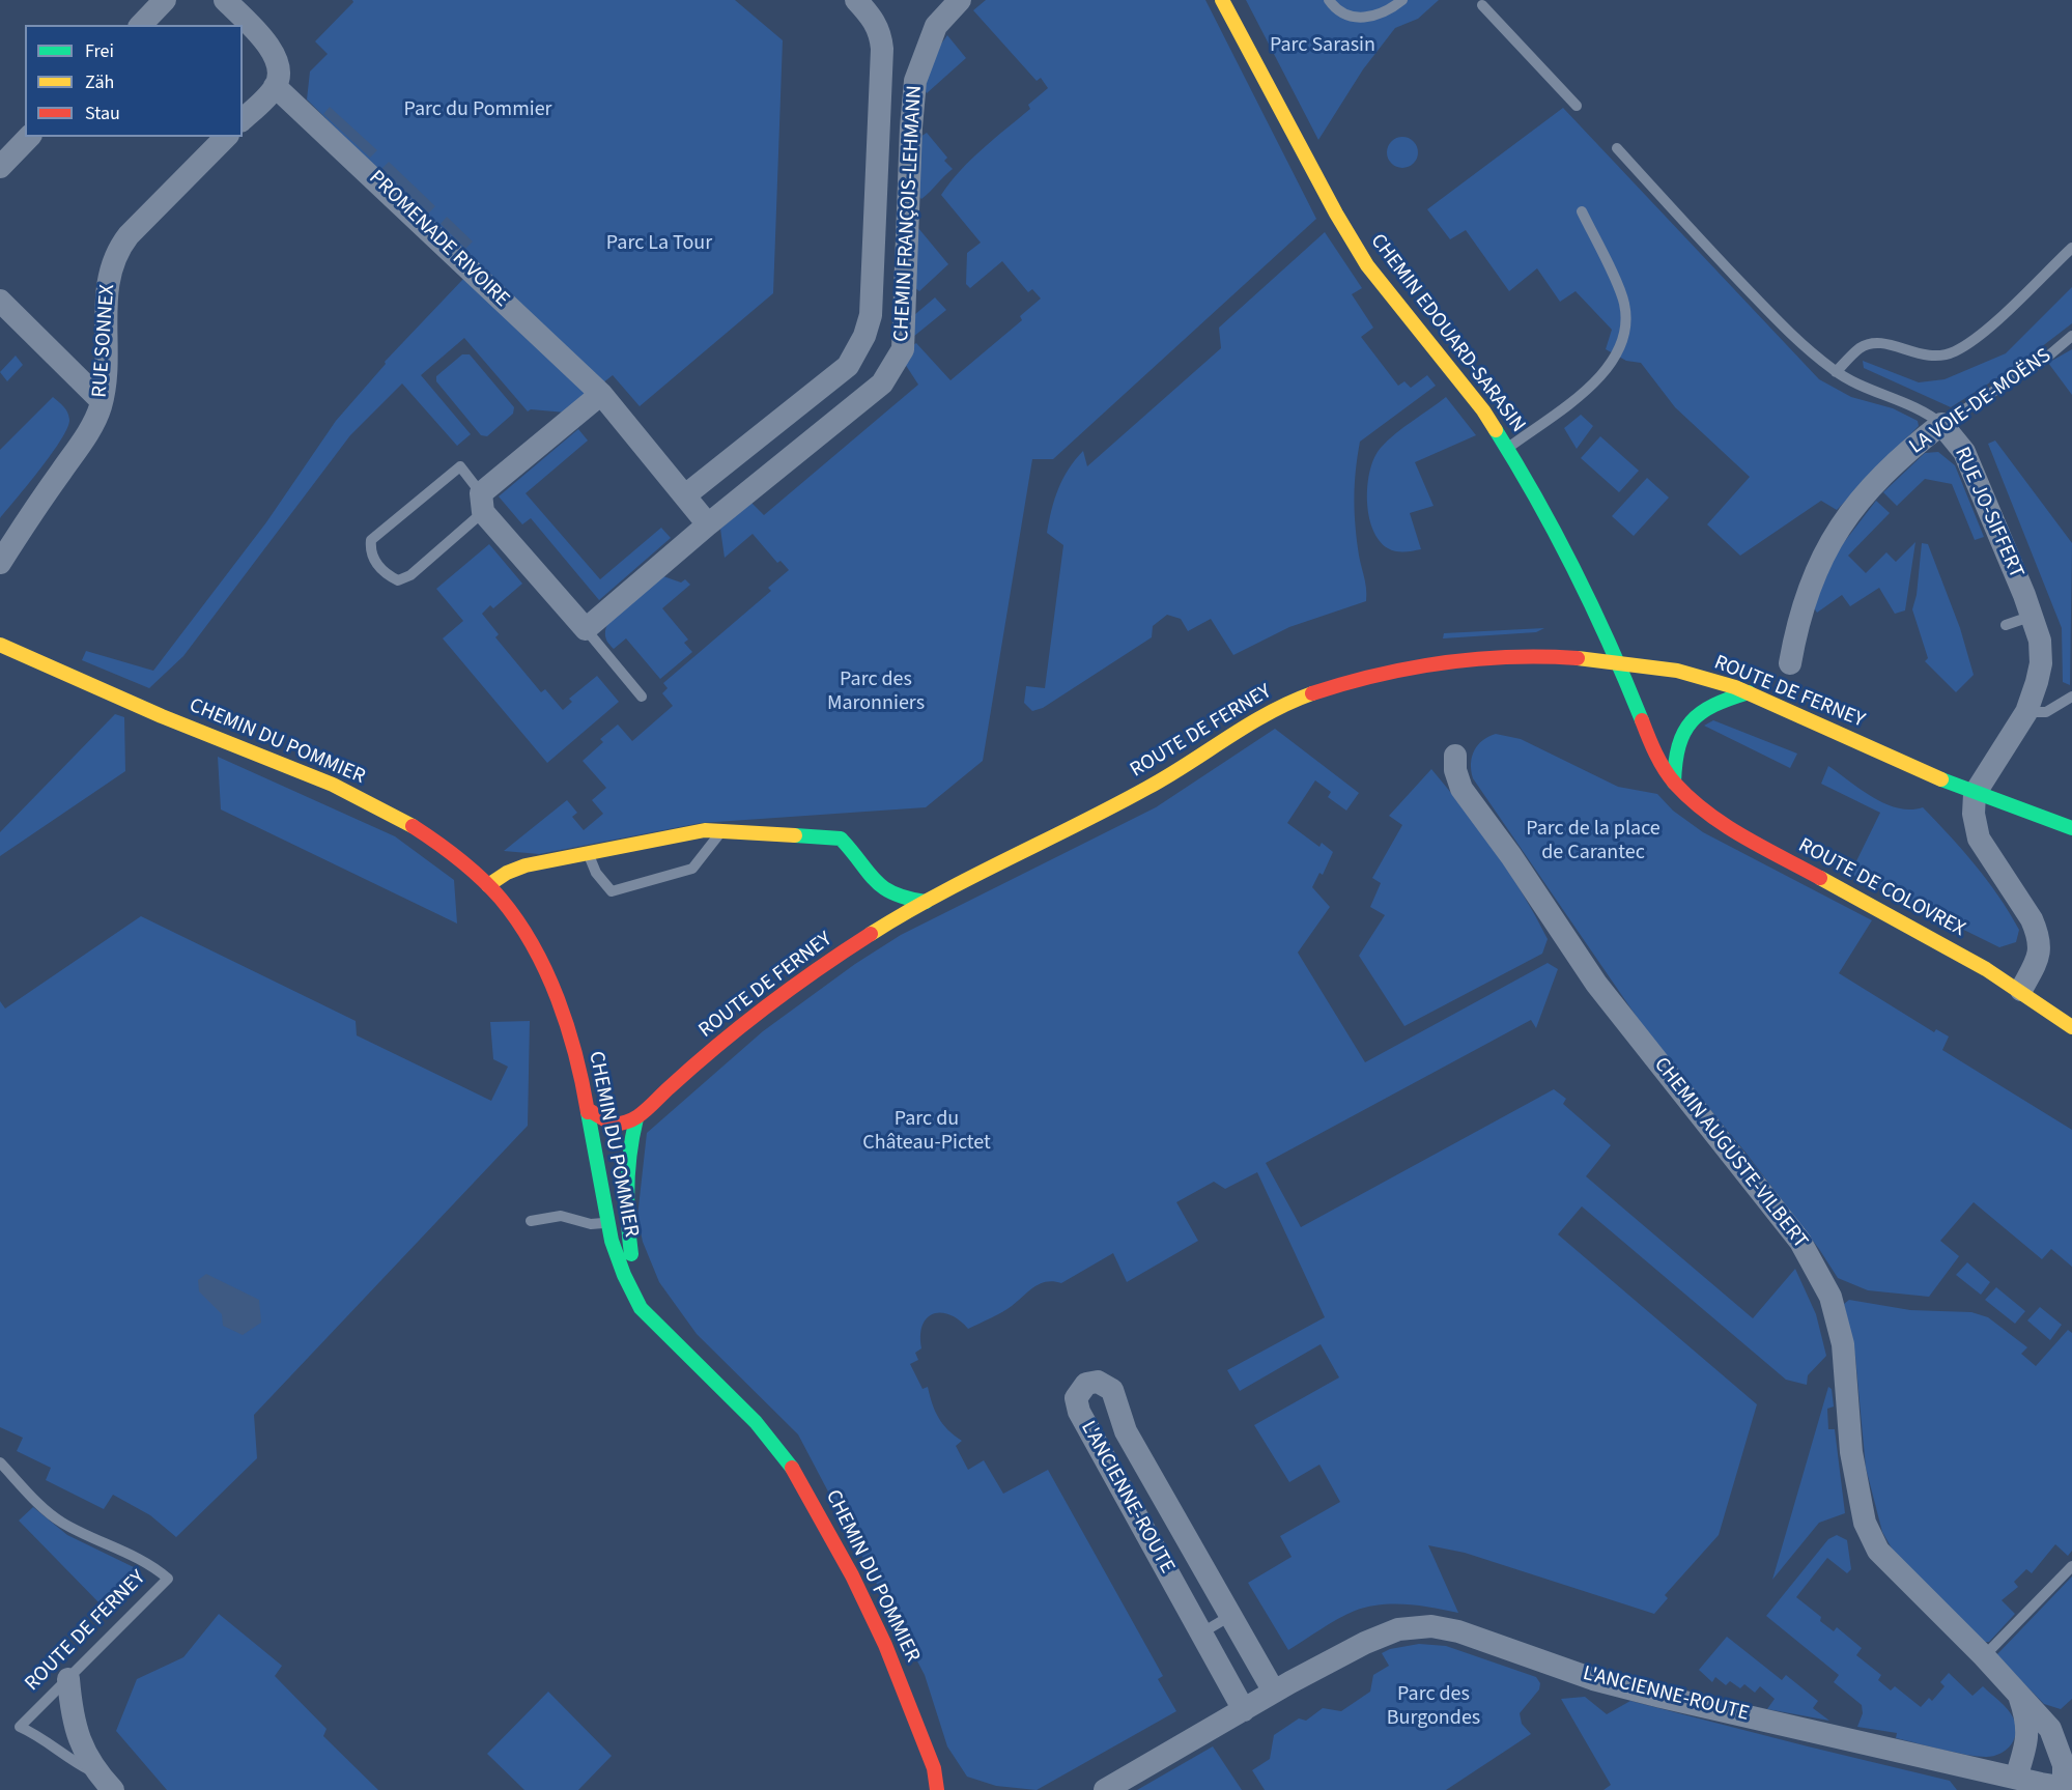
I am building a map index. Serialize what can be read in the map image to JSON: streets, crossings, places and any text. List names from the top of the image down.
{
  "streets": {
    "street": [
      "CHEMIN FRANÇOIS-LEHMANN",
      "PROMENADE RIVOIRE",
      "CHEMIN EDOUARD-SARASIN",
      "RUE SONNEX",
      "LA VOIE-DE-MOËNS",
      "RUE JO-SIFFERT",
      "ROUTE DE FERNEY",
      "CHEMIN DU POMMIER",
      "ROUTE DE COLOVREX",
      "CHEMIN AUGUSTE-VILBERT",
      "L'ANCIENNE-ROUTE"
    ]
  },
  "crossings": [
    ["CHEMIN EDOUARD-SARASIN", "ROUTE DE FERNEY"],
    ["CHEMIN EDOUARD-SARASIN", "ROUTE DE COLOVREX"],
    ["LA VOIE-DE-MOËNS", "RUE JO-SIFFERT"],
    ["RUE JO-SIFFERT", "ROUTE DE FERNEY"],
    ["ROUTE DE FERNEY", "ROUTE DE COLOVREX"],
    ["CHEMIN AUGUSTE-VILBERT", "L'ANCIENNE-ROUTE"]
  ],
  "parks": [
    "Parc Sarasin",
    "Parc du Pommier",
    "Parc La Tour",
    "Parc des Maronniers",
    "Parc de la place de Carantec",
    "Parc du Château-Pictet",
    "Parc des Burgondes"
  ],
  "legend": ["Frei", "Zäh", "Stau"]
}
